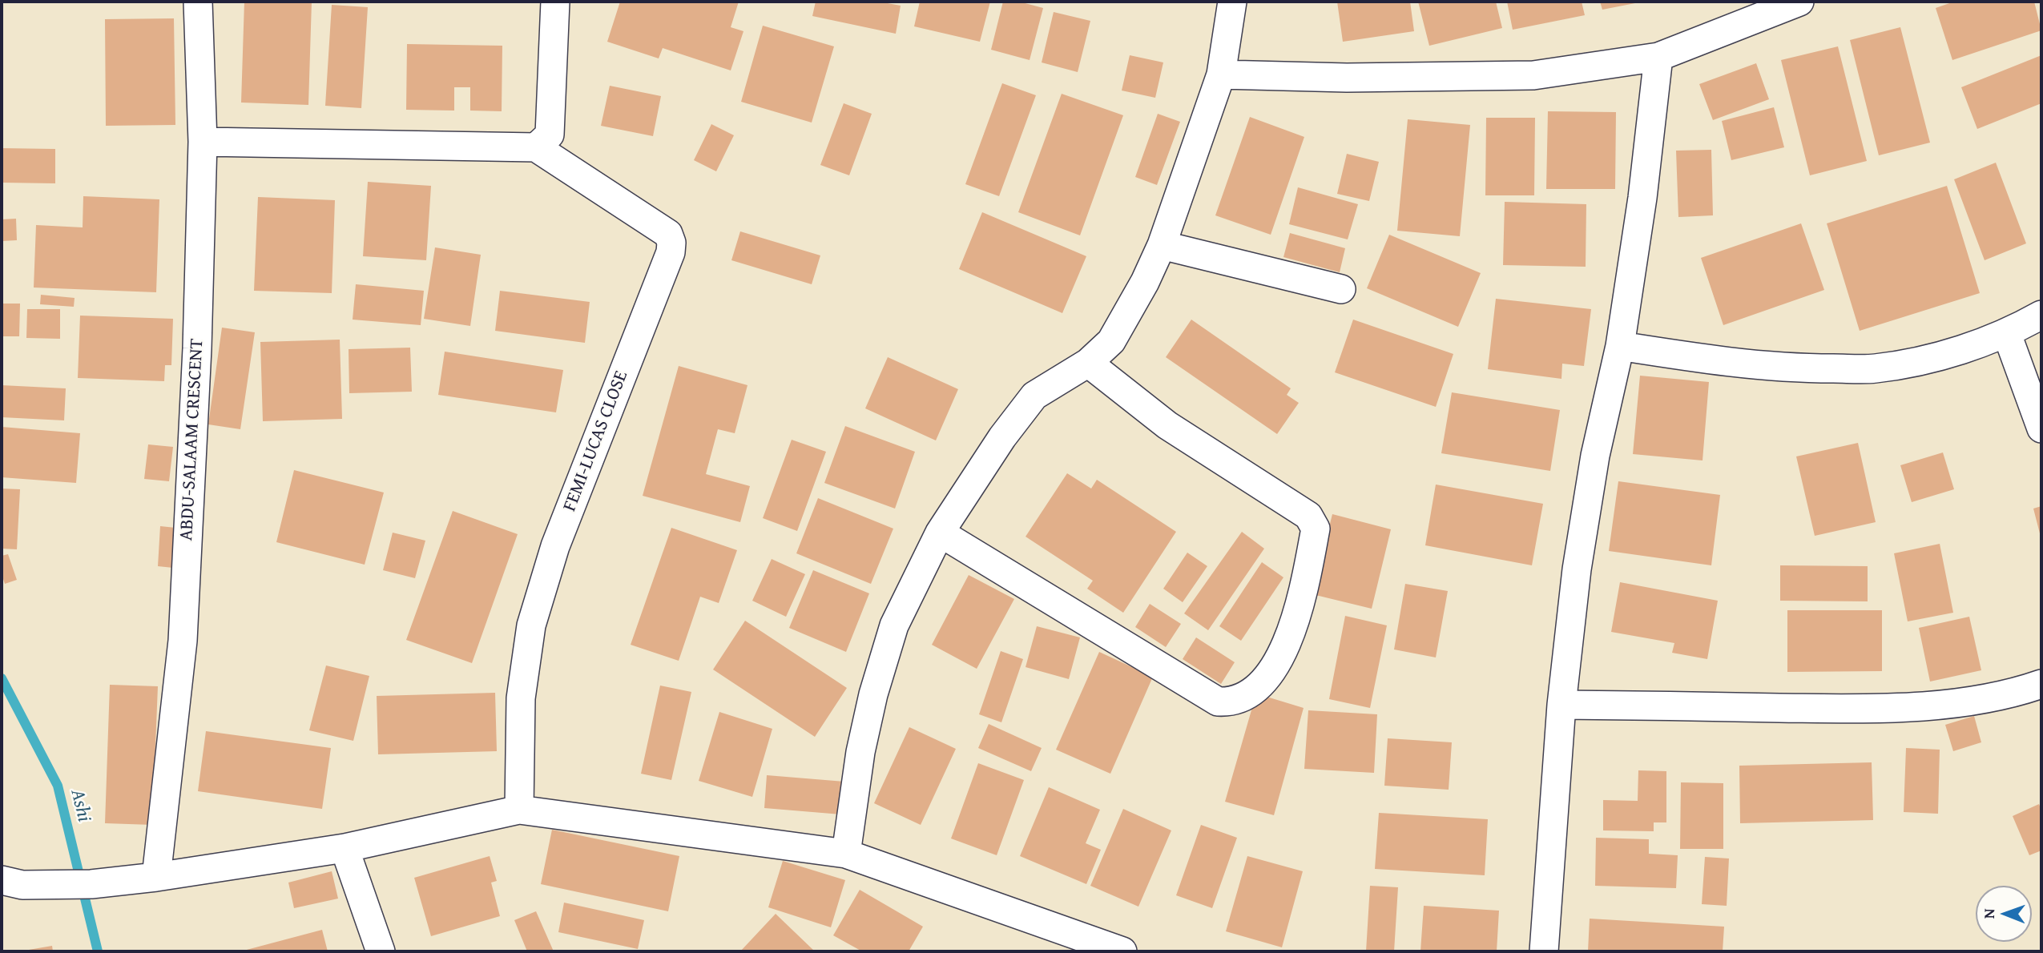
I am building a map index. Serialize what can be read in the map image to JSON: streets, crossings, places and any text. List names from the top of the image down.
{
  "streets": {
    "street": ["ABDU-SALAAM CRESCENT", "FEMI-LUCAS CLOSE"]
  },
  "water": ["Ashi"],
  "north": "left"
}
